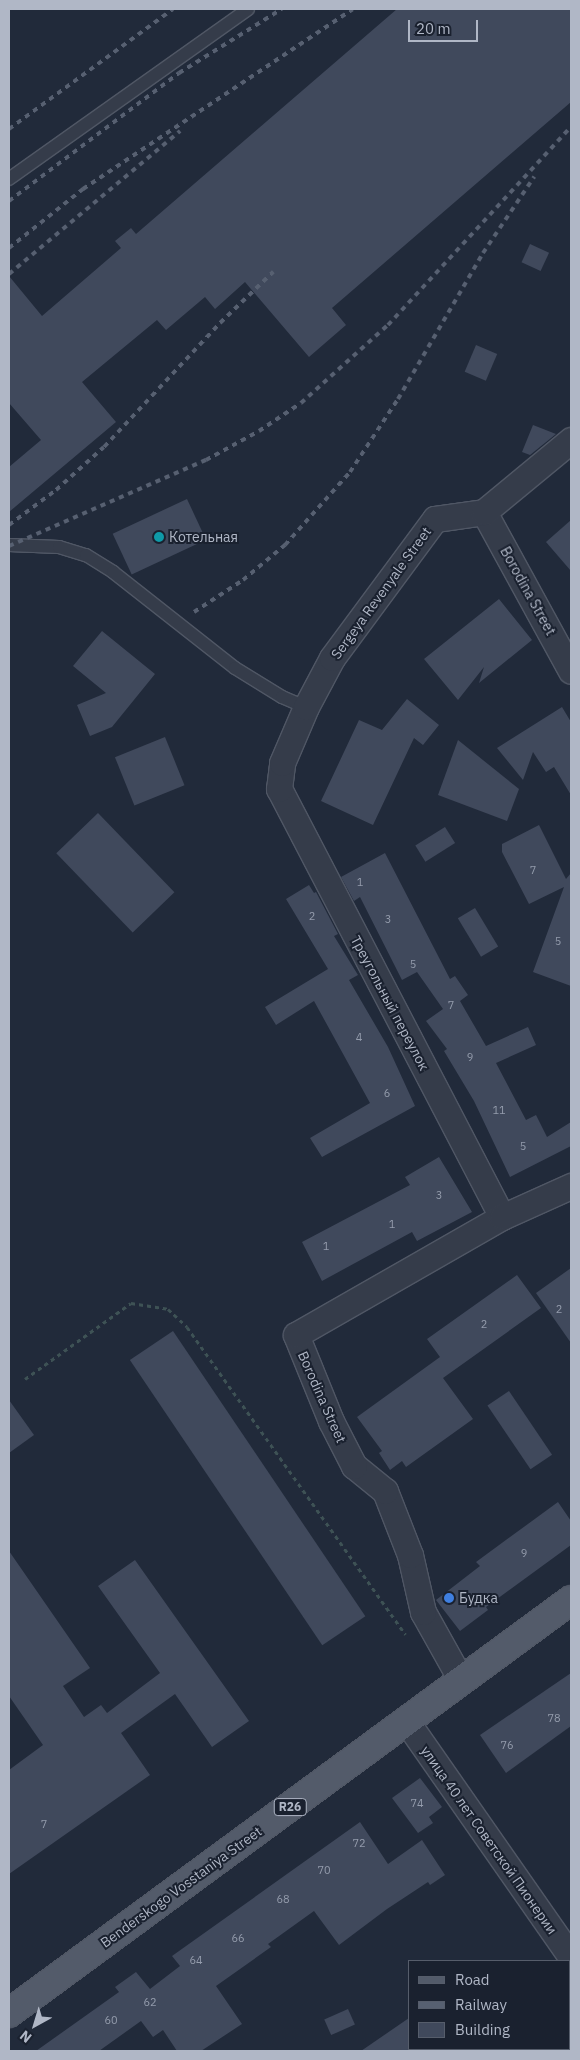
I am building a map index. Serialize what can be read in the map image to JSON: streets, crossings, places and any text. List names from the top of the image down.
{
  "streets": {
    "main road": ["R26", "Benderskogo Vosstaniya Street"],
    "street": [
      "Borodina Street",
      "Sergeya Revenyale Street",
      "Треугольный переулок",
      "улица 40 лет Советской Пионерии"
    ]
  },
  "crossings": [
    ["Borodina Street", "Sergeya Revenyale Street"],
    ["Borodina Street", "Треугольный переулок"],
    ["Borodina Street", "Benderskogo Vosstaniya Street"],
    ["Sergeya Revenyale Street", "Треугольный переулок"],
    ["улица 40 лет Советской Пионерии", "Benderskogo Vosstaniya Street"]
  ],
  "places": ["Котельная", "Будка"],
  "house_numbers": [
    "7",
    "1",
    "2",
    "3",
    "5",
    "5",
    "7",
    "4",
    "9",
    "6",
    "11",
    "5",
    "3",
    "1",
    "1",
    "2",
    "2",
    "9",
    "78",
    "76",
    "74",
    "7",
    "72",
    "70",
    "68",
    "66",
    "64",
    "62",
    "60"
  ],
  "legend": ["Road", "Railway", "Building"],
  "scale_bar": "20 m",
  "north": "bottom left"
}
